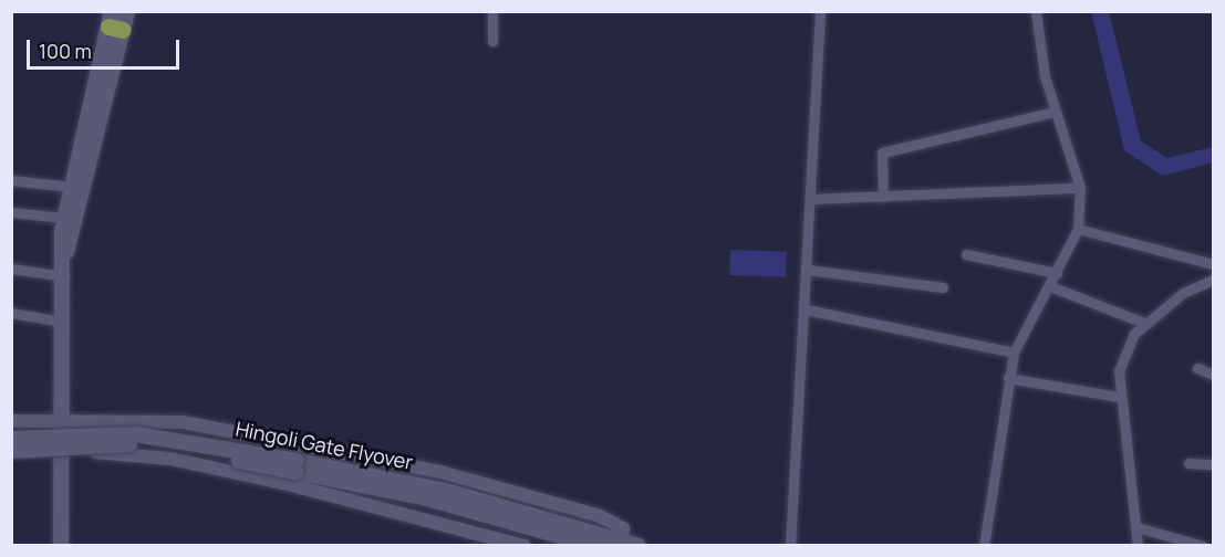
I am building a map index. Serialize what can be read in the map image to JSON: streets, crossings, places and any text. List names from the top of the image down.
{
  "streets": {
    "main road": ["Hingoli Gate Flyover"]
  },
  "scale_bar": "100 m"
}
